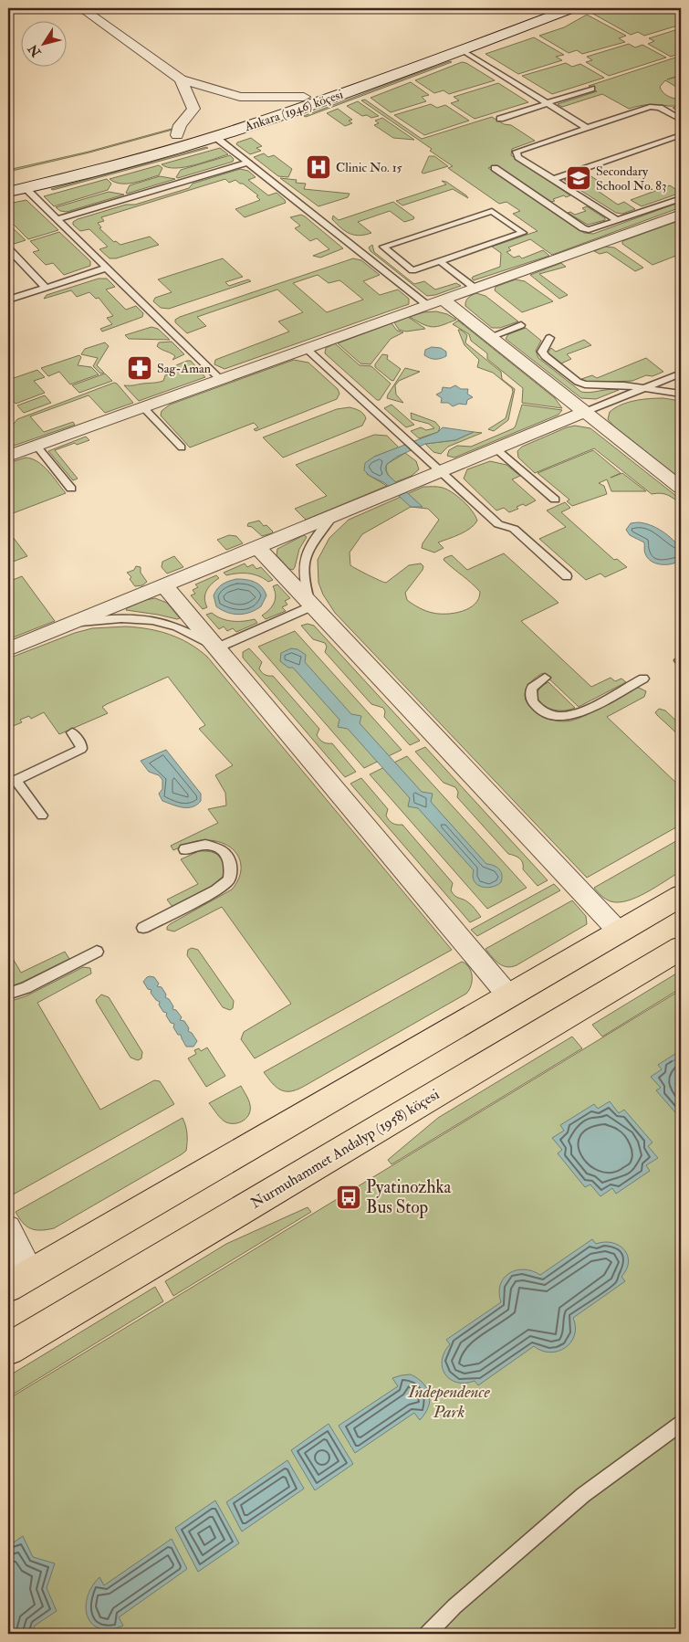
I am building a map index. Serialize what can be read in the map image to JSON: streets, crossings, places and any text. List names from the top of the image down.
{
  "streets": {
    "main road": ["Ankara (1946) köçesi", "Nurmuhammet Andalyp (1958) köçesi"]
  },
  "parks": ["Independence Park"],
  "places": {
    "hospital": ["Clinic No. 15"],
    "school or university": ["Secondary School No. 83"],
    "pharmacy": ["Sag-Aman"],
    "bus stop": ["Pyatinozhka Bus Stop"]
  },
  "north": "bottom left"
}
